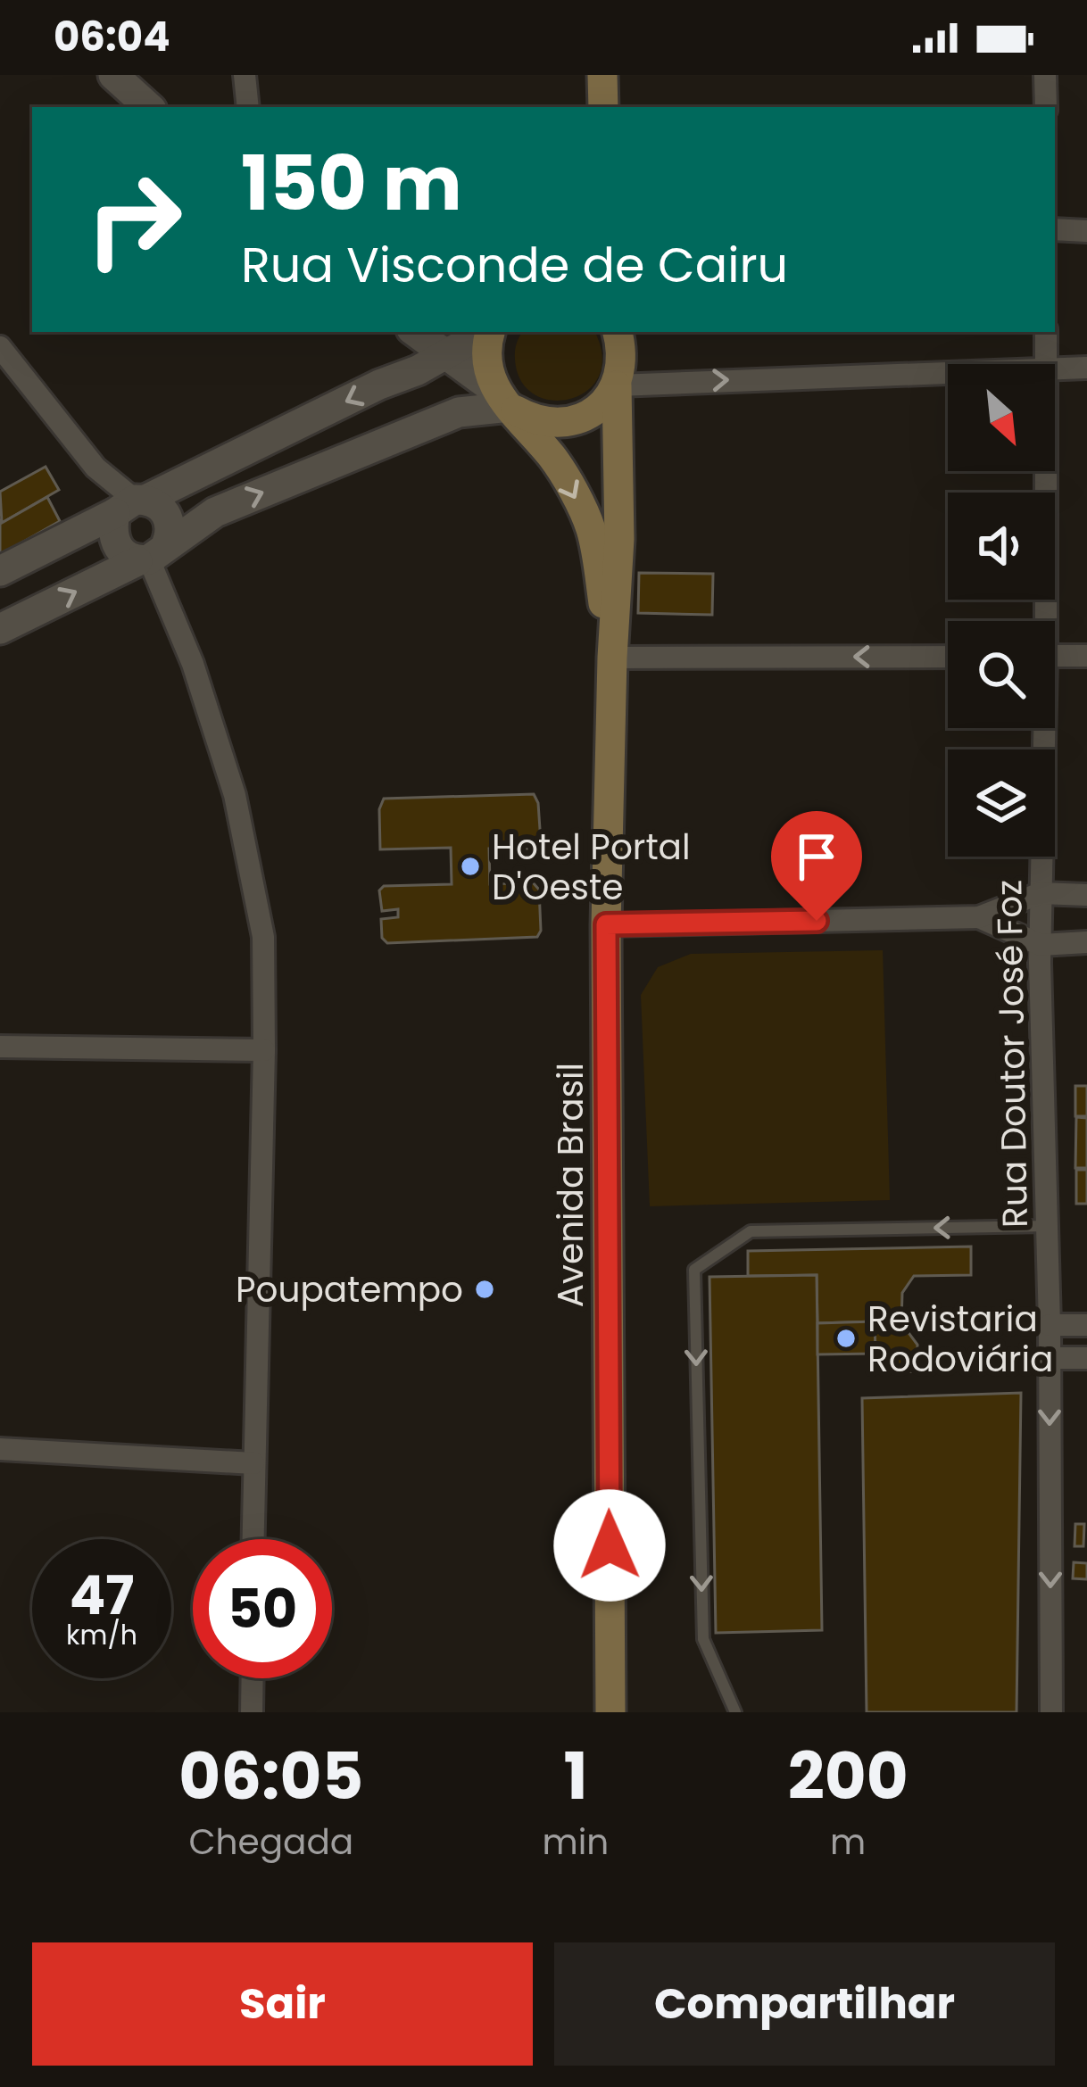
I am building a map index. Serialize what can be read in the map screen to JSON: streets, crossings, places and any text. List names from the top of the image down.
{
  "streets": {
    "main road": ["Avenida Brasil"],
    "street": ["Rua Doutor José Foz"]
  },
  "places": ["Hotel Portal D'Oeste", "Poupatempo", "Revistaria Rodoviária"],
  "north": "bottom right",
  "page": {
    "status": "06:04",
    "turn": ["150 m", "Rua Visconde de Cairu"],
    "speed": "47 km/h",
    "limit": "50",
    "eta": [
      "06:05",
      "Chegada",
      "1",
      "min",
      "200",
      "m"
    ],
    "buttons": ["Sair", "Compartilhar"]
  }
}
